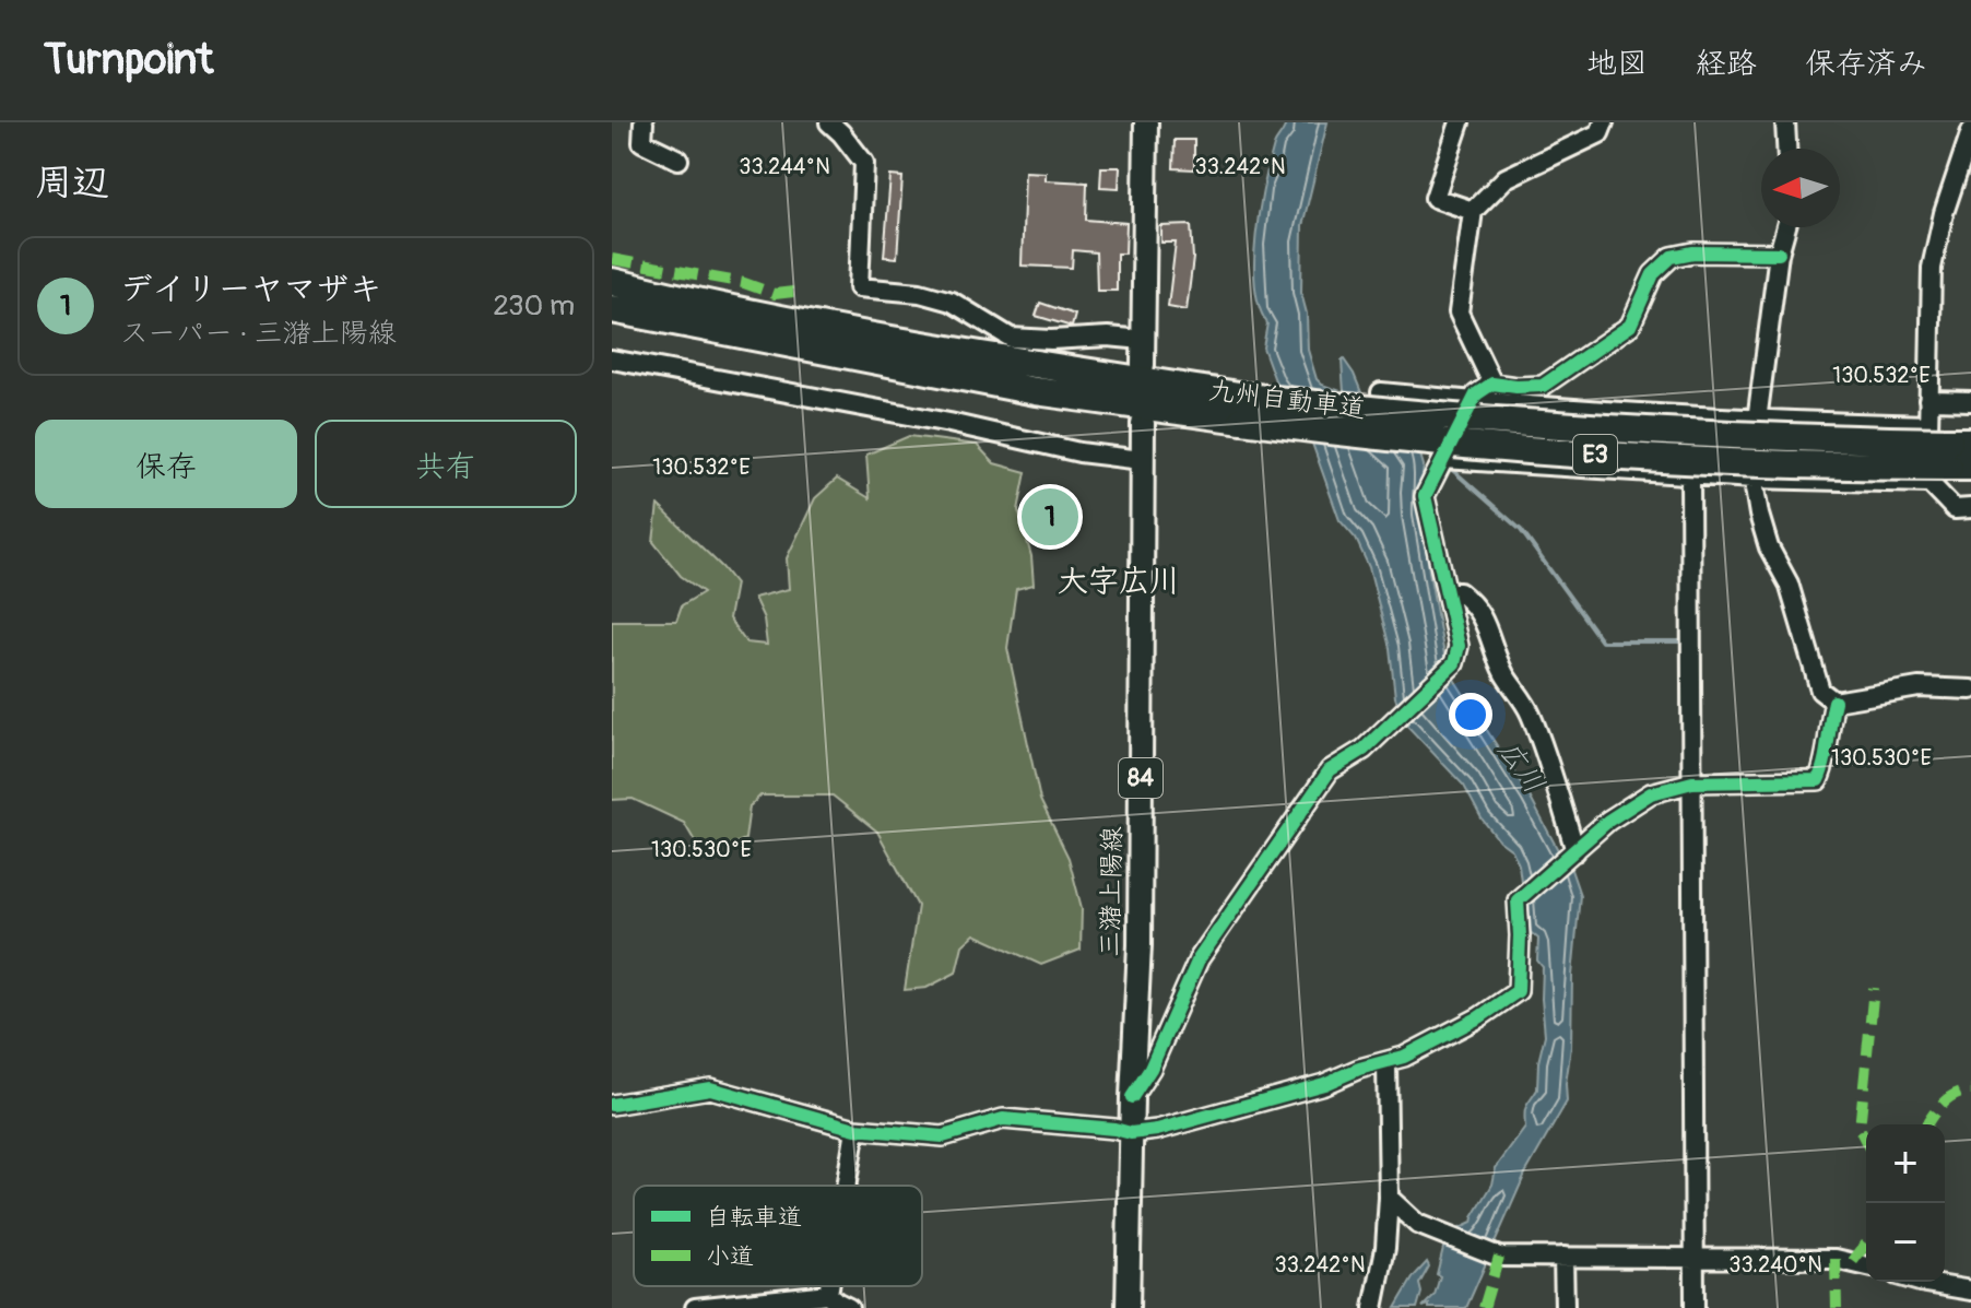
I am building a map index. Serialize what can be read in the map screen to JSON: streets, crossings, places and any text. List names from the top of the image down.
{
  "streets": {
    "highway": ["九州自動車道", "E3"],
    "main road": ["84", "三潴上陽線"]
  },
  "districts": ["大字広川"],
  "water": ["広川"],
  "legend": ["自転車道", "小道"],
  "north": "left",
  "page": {
    "header": "Turnpoint",
    "nav": ["地図", "経路", "保存済み"],
    "heading": "周辺",
    "list": [
      {
        "mark": "1",
        "name": "デイリーヤマザキ",
        "note": "スーパー · 三潴上陽線",
        "value": "230 m"
      }
    ],
    "buttons": ["保存", "共有"],
    "pins": "1",
    "map_buttons": ["+", "−"]
  },
  "coordinates": [
    "33.244°N",
    "33.242°N",
    "130.532°E",
    "130.530°E",
    "33.240°N"
  ]
}
